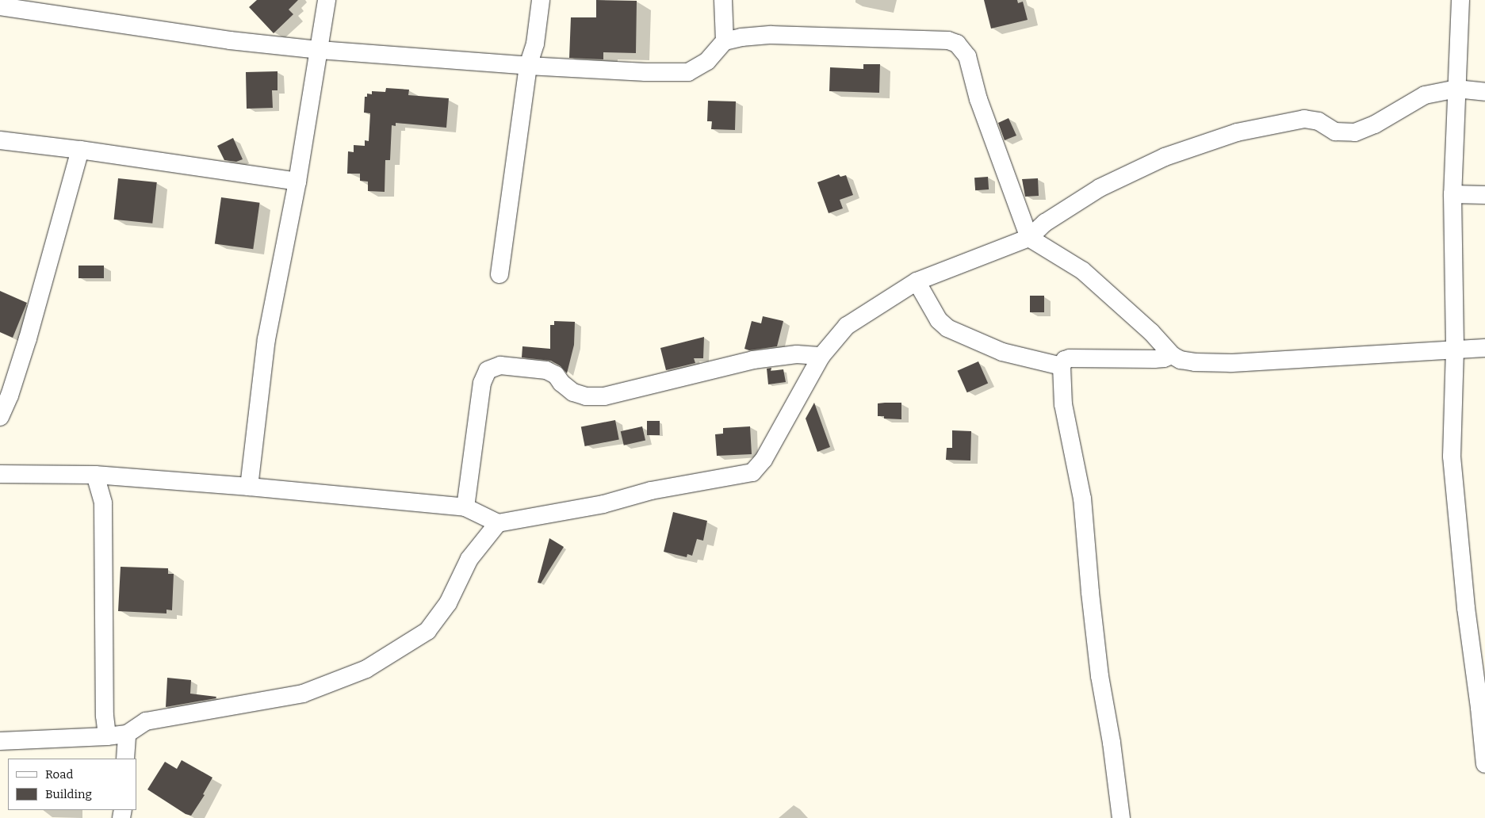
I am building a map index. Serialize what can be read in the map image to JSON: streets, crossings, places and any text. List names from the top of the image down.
{
  "legend": ["Road", "Building"]
}
